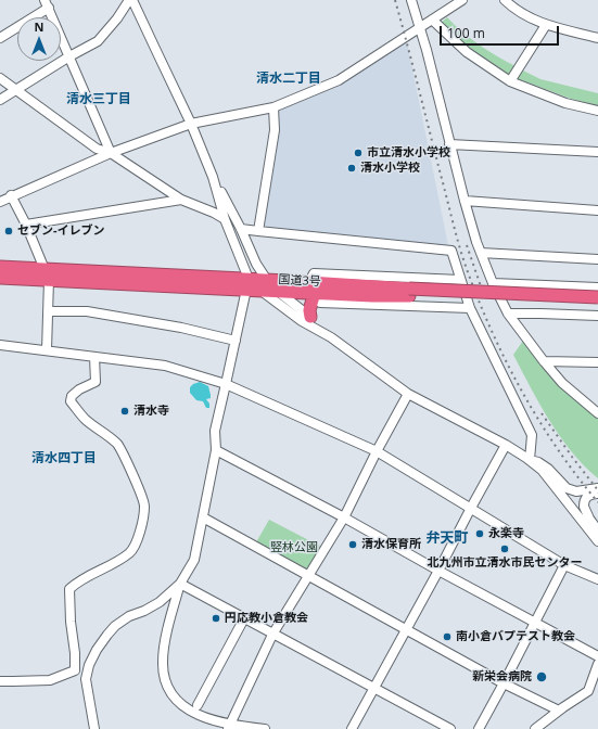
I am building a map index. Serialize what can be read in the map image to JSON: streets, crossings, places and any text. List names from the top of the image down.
{
  "streets": {
    "highway": ["国道3号"]
  },
  "districts": [
    "清水二丁目",
    "清水三丁目",
    "清水四丁目",
    "弁天町"
  ],
  "parks": ["竪林公園"],
  "places": [
    "市立清水小学校",
    "清水小学校",
    "セブン-イレブン",
    "清水寺",
    "永楽寺",
    "清水保育所",
    "北九州市立清水市民センター",
    "円応教小倉教会",
    "南小倉バプテスト教会",
    "新栄会病院"
  ],
  "scale_bar": "100 m",
  "north": "top"
}
